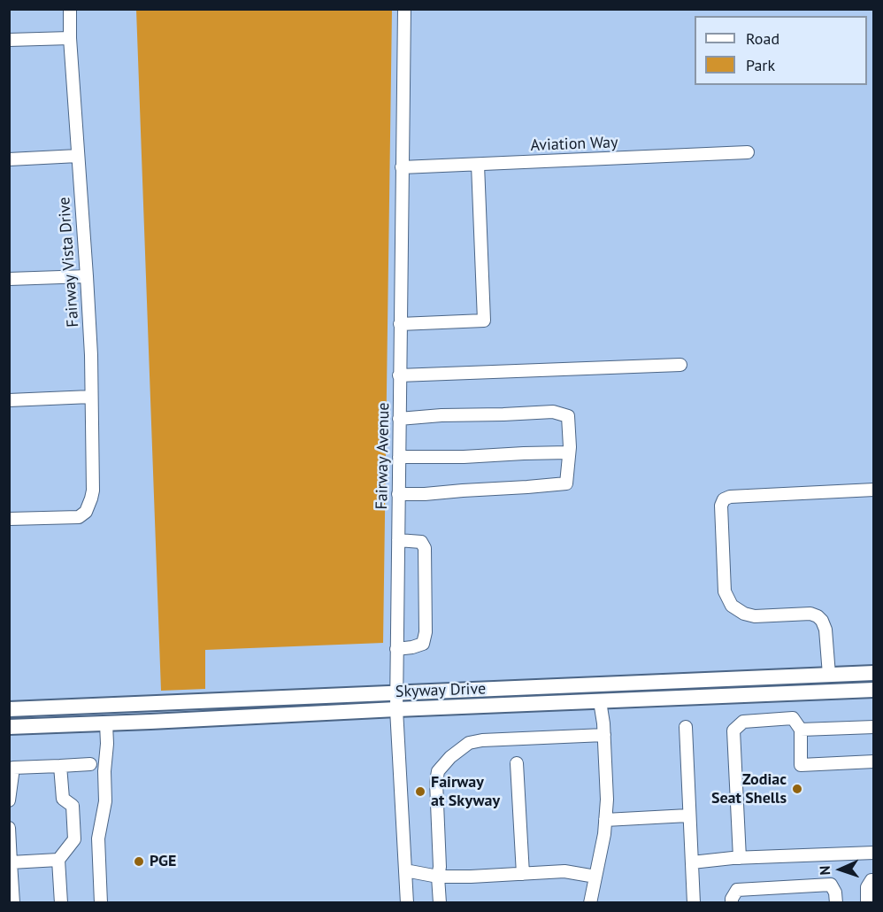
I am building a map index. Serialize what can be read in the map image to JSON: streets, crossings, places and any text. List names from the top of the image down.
{
  "streets": {
    "main road": ["Skyway Drive"],
    "street": ["Aviation Way", "Fairway Vista Drive", "Fairway Avenue"]
  },
  "crossings": [
    ["Aviation Way", "Fairway Avenue"],
    ["Fairway Avenue", "Skyway Drive"]
  ],
  "places": ["Zodiac Seat Shells", "Fairway at Skyway", "PGE"],
  "legend": ["Road", "Park"],
  "north": "left"
}
